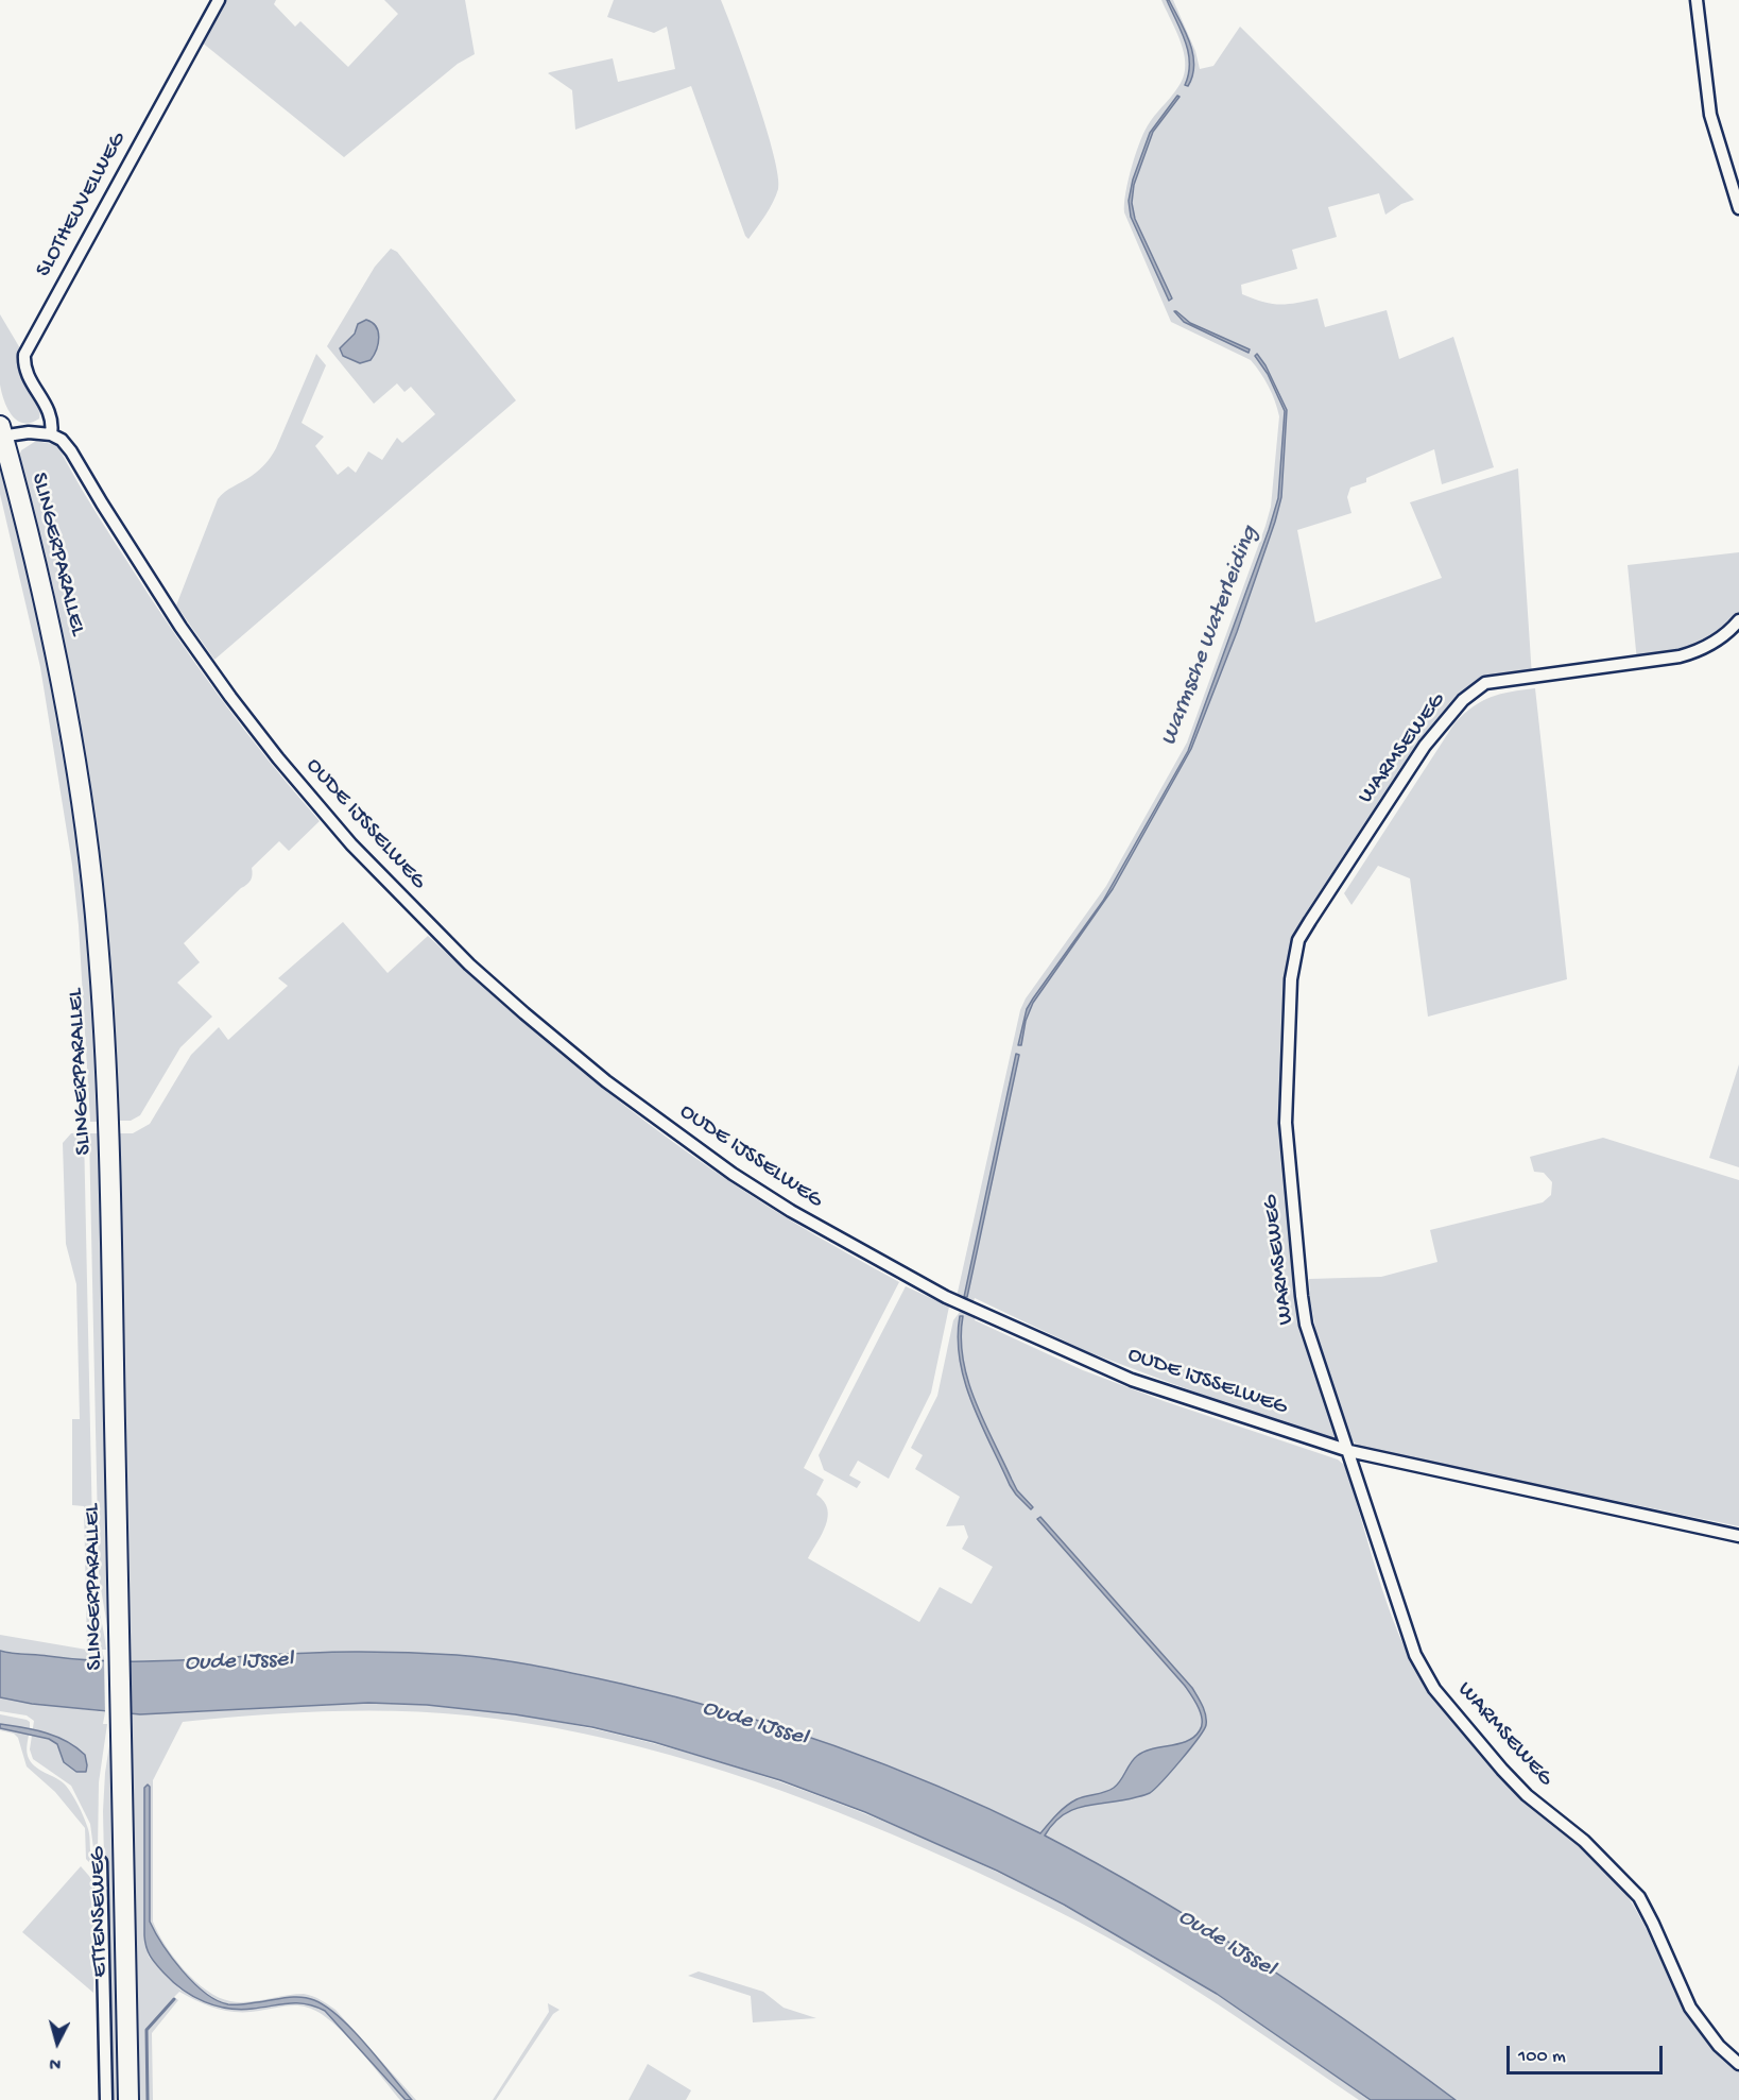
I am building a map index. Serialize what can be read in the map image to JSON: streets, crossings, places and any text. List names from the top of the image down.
{
  "streets": {
    "main road": ["SLINGERPARALLEL", "ETTENSEWEG"],
    "street": ["SLOTHEUVELWEG", "WARMSEWEG", "OUDE IJSSELWEG"]
  },
  "crossings": [
    ["SLOTHEUVELWEG", "OUDE IJSSELWEG"],
    ["SLINGERPARALLEL", "ETTENSEWEG"],
    ["WARMSEWEG", "OUDE IJSSELWEG"]
  ],
  "water": ["Warmsche Waterleiding", "Oude IJssel"],
  "scale_bar": "100 m",
  "north": "bottom"
}
